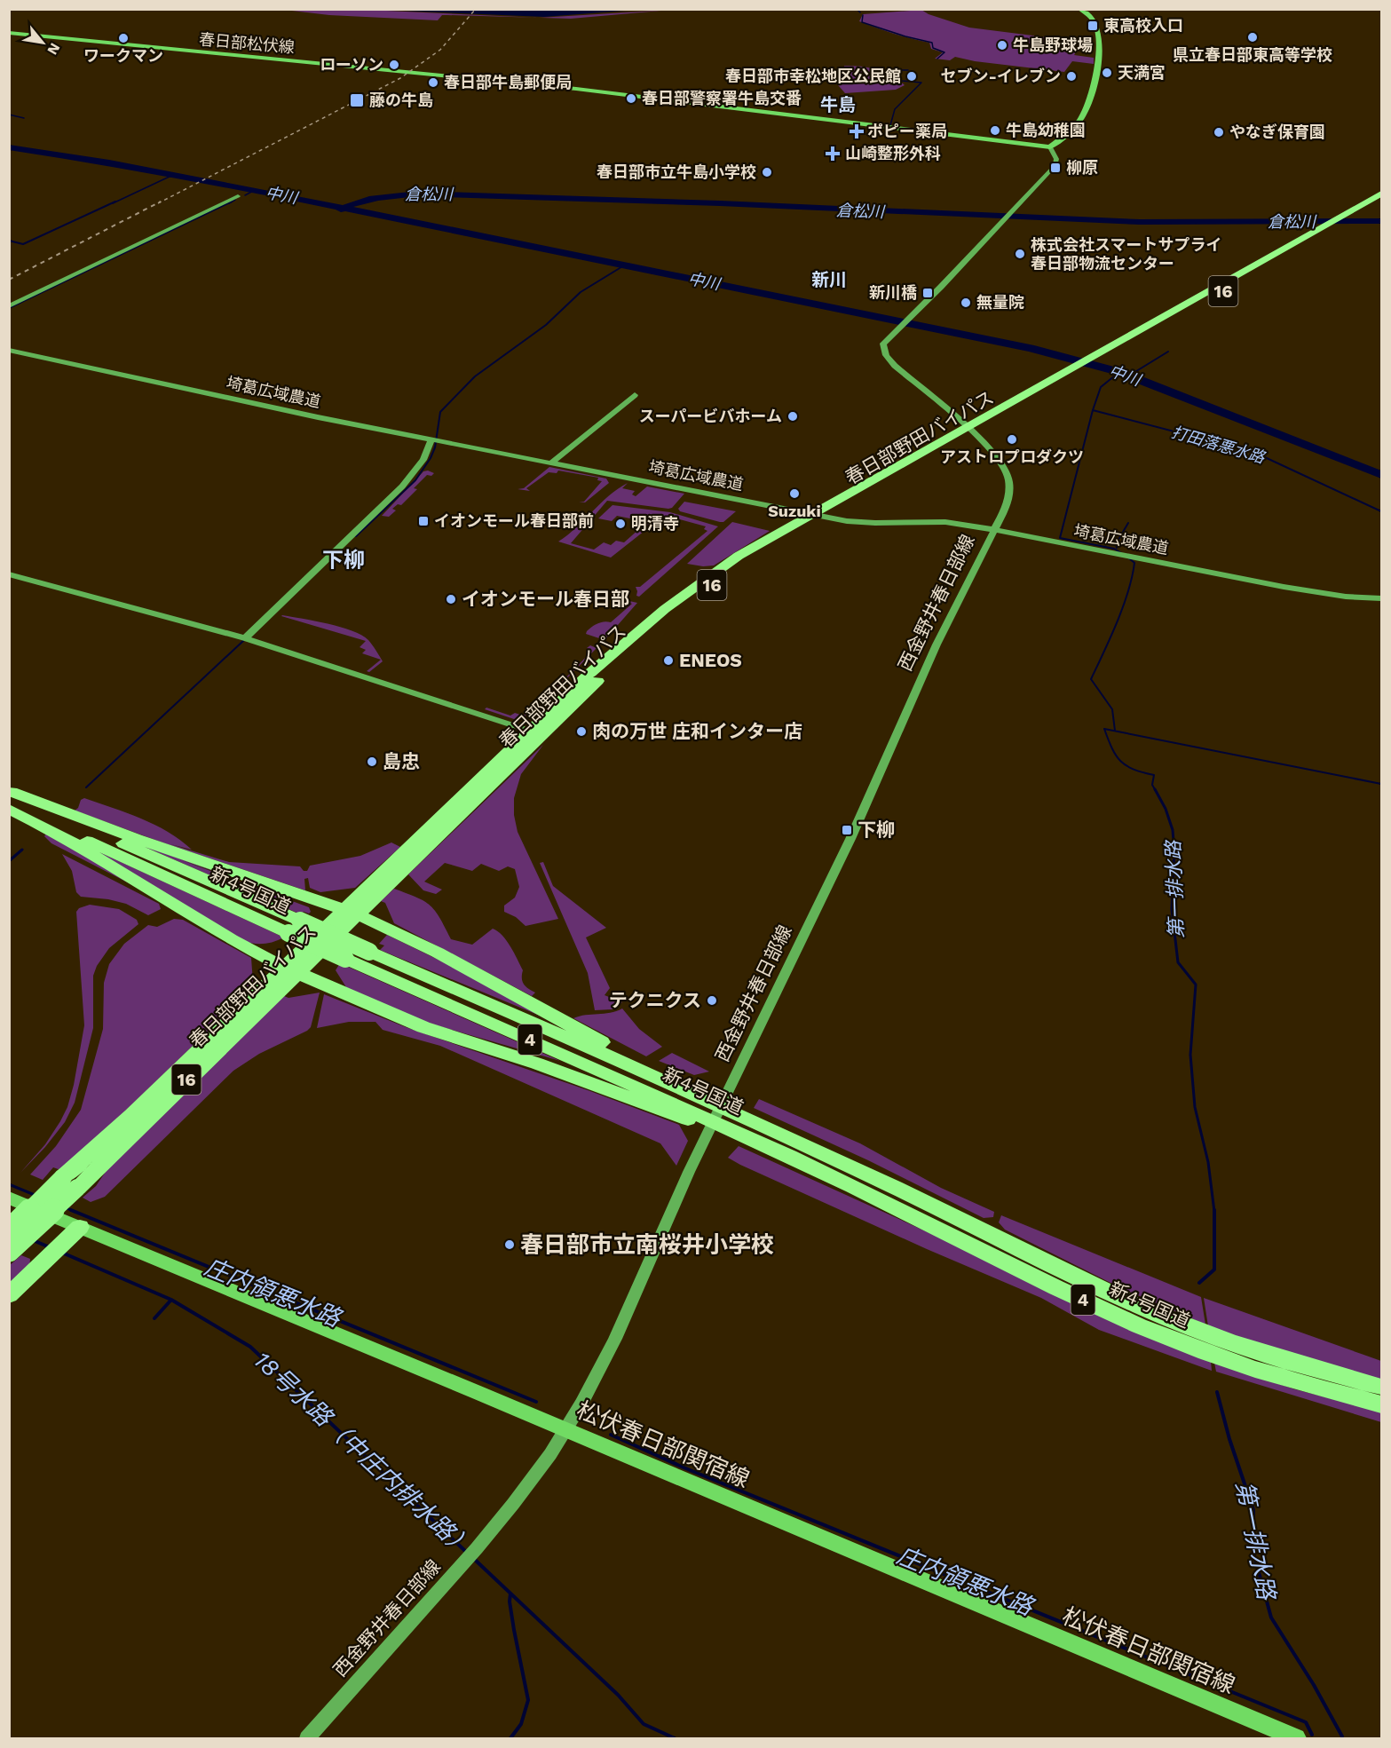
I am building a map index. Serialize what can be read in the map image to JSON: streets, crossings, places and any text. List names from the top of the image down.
{
  "streets": {
    "highway": [
      "16",
      "春日部野田バイパス",
      "新4号国道",
      "4"
    ],
    "main road": ["春日部松伏線", "松伏春日部関宿線"],
    "street": ["埼葛広域農道", "西金野井春日部線"]
  },
  "crossings": [
    ["春日部松伏線", "西金野井春日部線"],
    ["埼葛広域農道", "春日部野田バイパス"],
    ["埼葛広域農道", "西金野井春日部線"],
    ["春日部野田バイパス", "西金野井春日部線"],
    ["春日部野田バイパス", "4"],
    ["西金野井春日部線", "新4号国道"],
    ["西金野井春日部線", "4"],
    ["西金野井春日部線", "松伏春日部関宿線"],
    ["新4号国道", "4"]
  ],
  "districts": ["牛島", "新川", "下柳"],
  "water": [
    "倉松川",
    "中川",
    "打田落悪水路",
    "第一排水路",
    "庄内領悪水路",
    "18号水路（中庄内排水路）"
  ],
  "places": {
    "transit": [
      "東高校入口",
      "藤の牛島",
      "柳原",
      "新川橋",
      "イオンモール春日部前",
      "下柳"
    ],
    "other": [
      "県立春日部東高等学校",
      "ワークマン",
      "牛島野球場",
      "ローソン",
      "天満宮",
      "春日部市幸松地区公民館",
      "セブン-イレブン",
      "春日部牛島郵便局",
      "春日部警察署牛島交番",
      "牛島幼稚園",
      "やなぎ保育園",
      "春日部市立牛島小学校",
      "株式会社スマートサプライ 春日部物流センター",
      "無量院",
      "スーパービバホーム",
      "アストロプロダクツ",
      "Suzuki",
      "明清寺",
      "イオンモール春日部",
      "ENEOS",
      "肉の万世 庄和インター店",
      "島忠",
      "テクニクス",
      "春日部市立南桜井小学校"
    ],
    "health": ["ポピー薬局", "山崎整形外科"]
  },
  "north": "bottom right"
}
